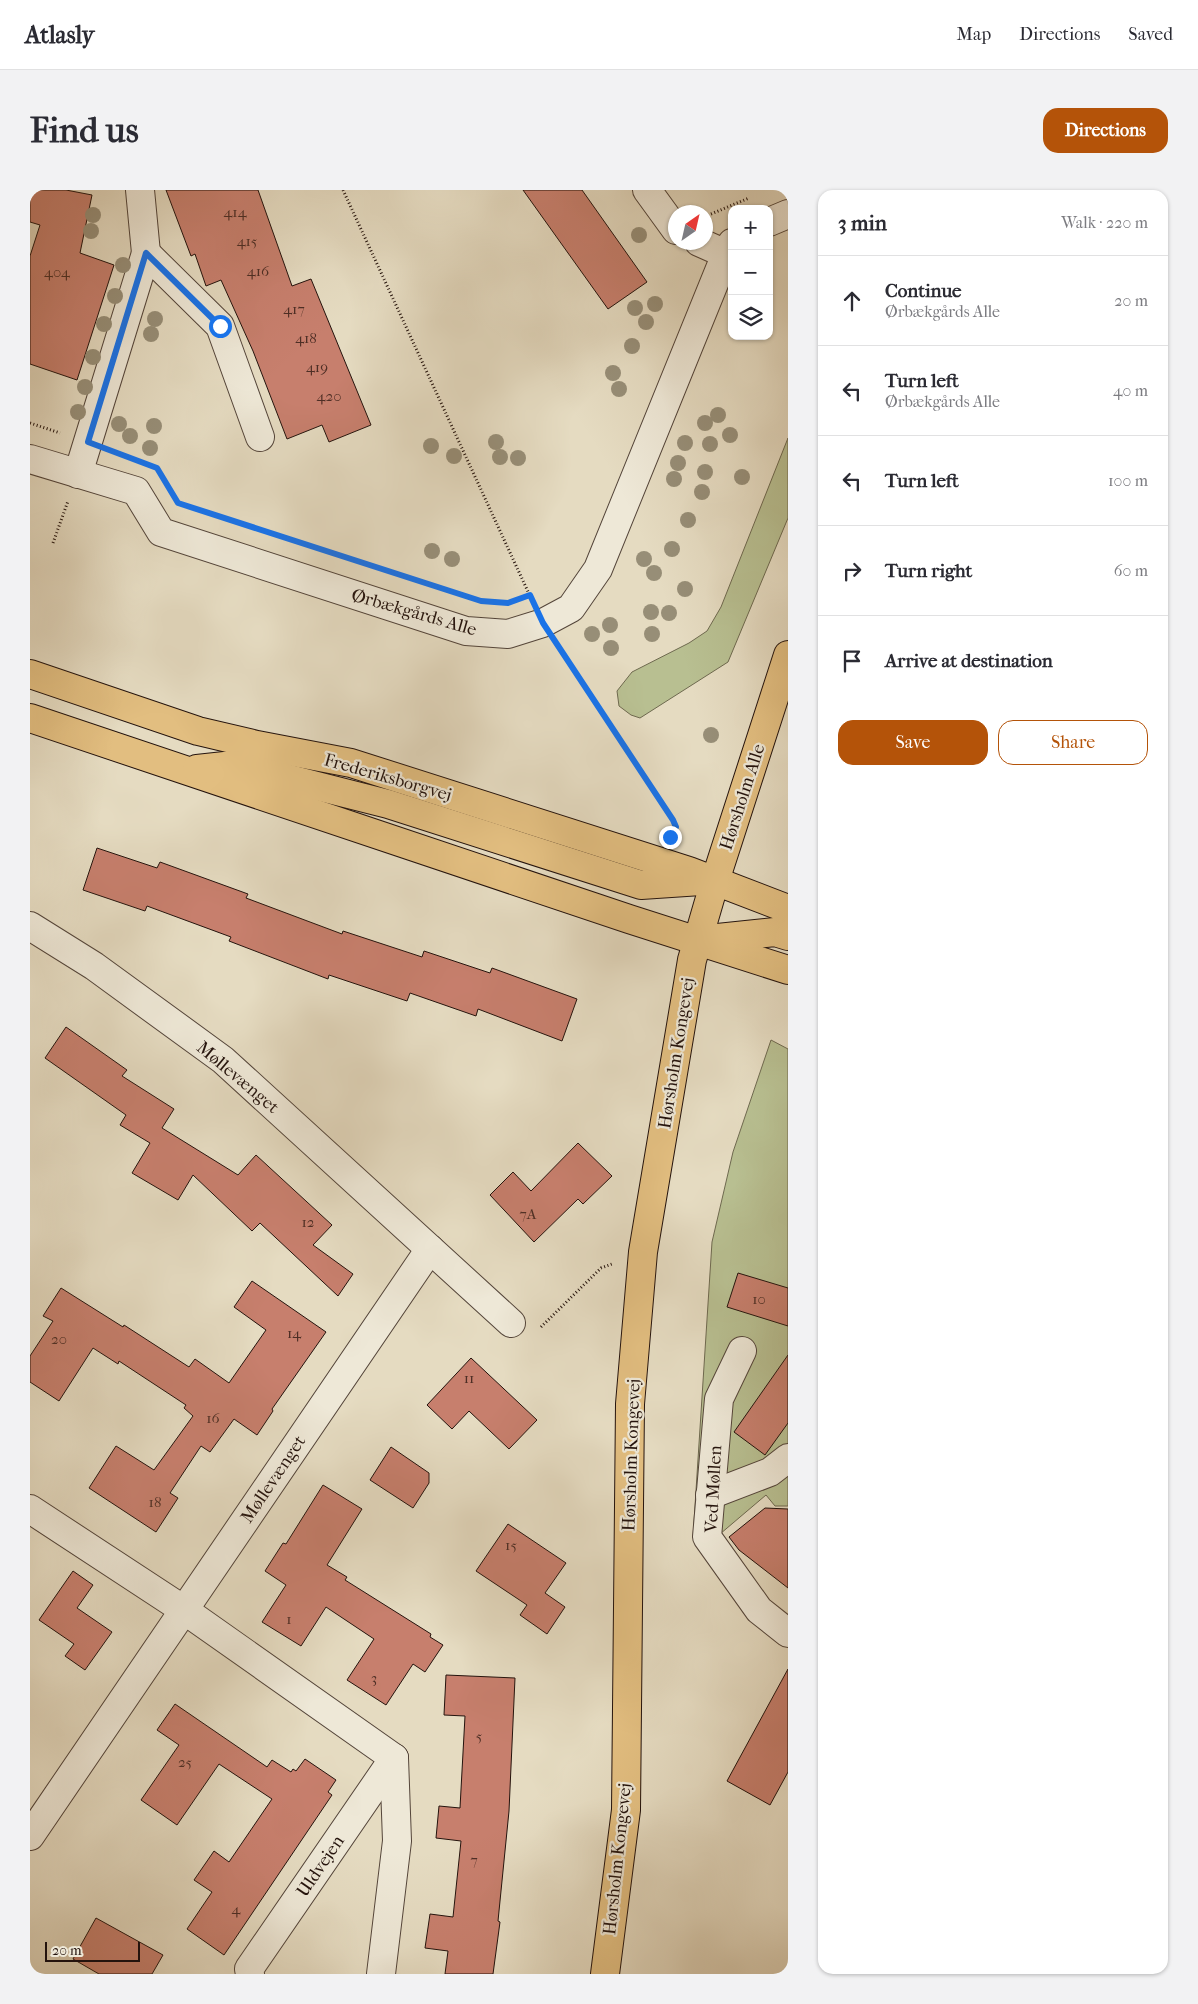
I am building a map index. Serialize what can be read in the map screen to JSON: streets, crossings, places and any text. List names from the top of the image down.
{
  "streets": {
    "main road": ["Frederiksborgvej", "Hørsholm Alle", "Hørsholm Kongevej"],
    "street": [
      "Ørbækgårds Alle",
      "Møllevænget",
      "Ved Møllen",
      "Uldvejen"
    ]
  },
  "crossings": [
    ["Frederiksborgvej", "Hørsholm Alle"],
    ["Hørsholm Alle", "Hørsholm Kongevej"]
  ],
  "house_numbers": [
    "414",
    "415",
    "416",
    "404",
    "417",
    "418",
    "419",
    "420",
    "7A",
    "12",
    "10",
    "14",
    "20",
    "11",
    "16",
    "18",
    "15",
    "1",
    "3",
    "5",
    "25",
    "7",
    "4"
  ],
  "scale_bar": "20 m",
  "north": "top right",
  "page": {
    "header": "Atlasly",
    "nav": ["Map", "Directions", "Saved"],
    "buttons": [
      "Directions",
      ["Save", "Share"]
    ],
    "title": "Find us",
    "heading": ["3 min", "Walk · 220 m"],
    "map_buttons": ["+", "−"],
    "list": [
      ["Continue", "Ørbækgårds Alle", "20 m"],
      ["Turn left", "Ørbækgårds Alle", "40 m"],
      ["Turn left", "100 m"],
      ["Turn right", "60 m"],
      "Arrive at destination"
    ],
    "scale": "20 m"
  }
}
